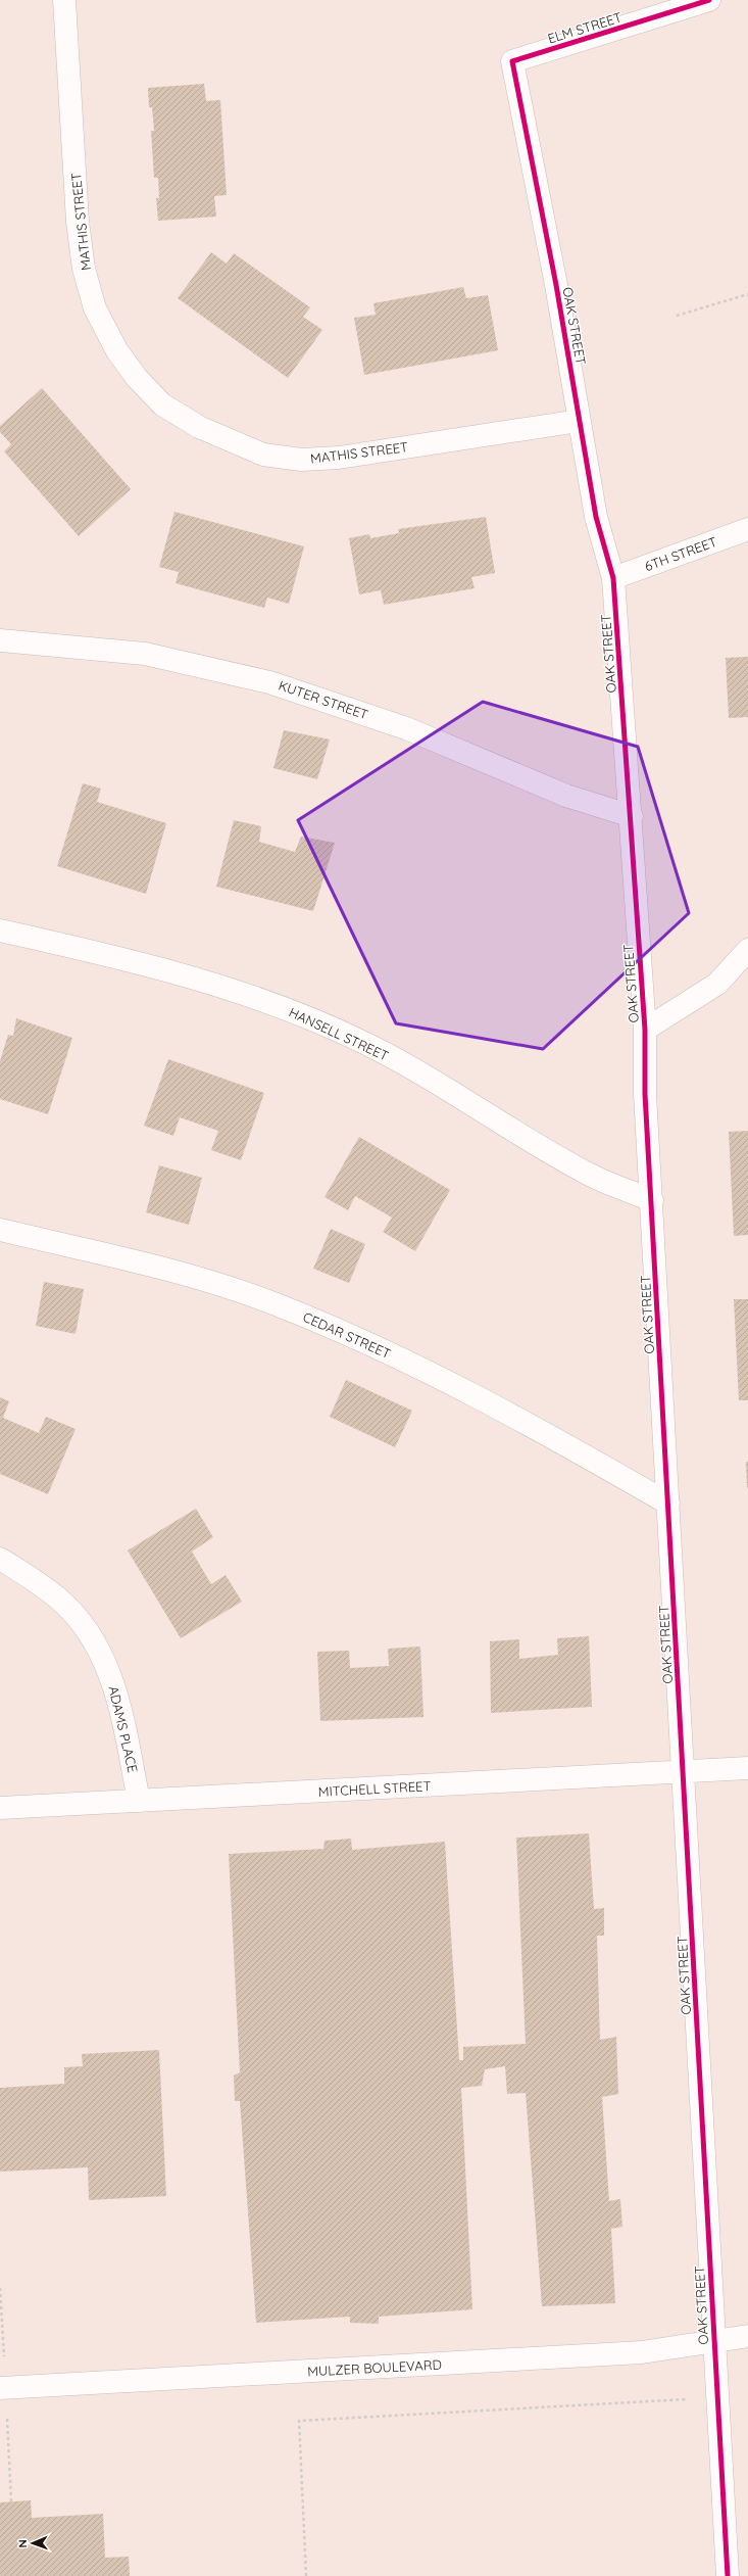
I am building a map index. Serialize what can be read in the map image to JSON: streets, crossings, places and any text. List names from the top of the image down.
{
  "streets": {
    "street": [
      "ELM STREET",
      "MATHIS STREET",
      "OAK STREET",
      "6TH STREET",
      "KUTER STREET",
      "HANSELL STREET",
      "CEDAR STREET",
      "ADAMS PLACE",
      "MITCHELL STREET",
      "MULZER BOULEVARD"
    ]
  },
  "crossings": [
    ["ELM STREET", "OAK STREET"],
    ["MATHIS STREET", "OAK STREET"],
    ["OAK STREET", "6TH STREET"],
    ["OAK STREET", "KUTER STREET"],
    ["OAK STREET", "HANSELL STREET"],
    ["OAK STREET", "CEDAR STREET"],
    ["OAK STREET", "MITCHELL STREET"],
    ["OAK STREET", "MULZER BOULEVARD"],
    ["ADAMS PLACE", "MITCHELL STREET"]
  ],
  "north": "left"
}
